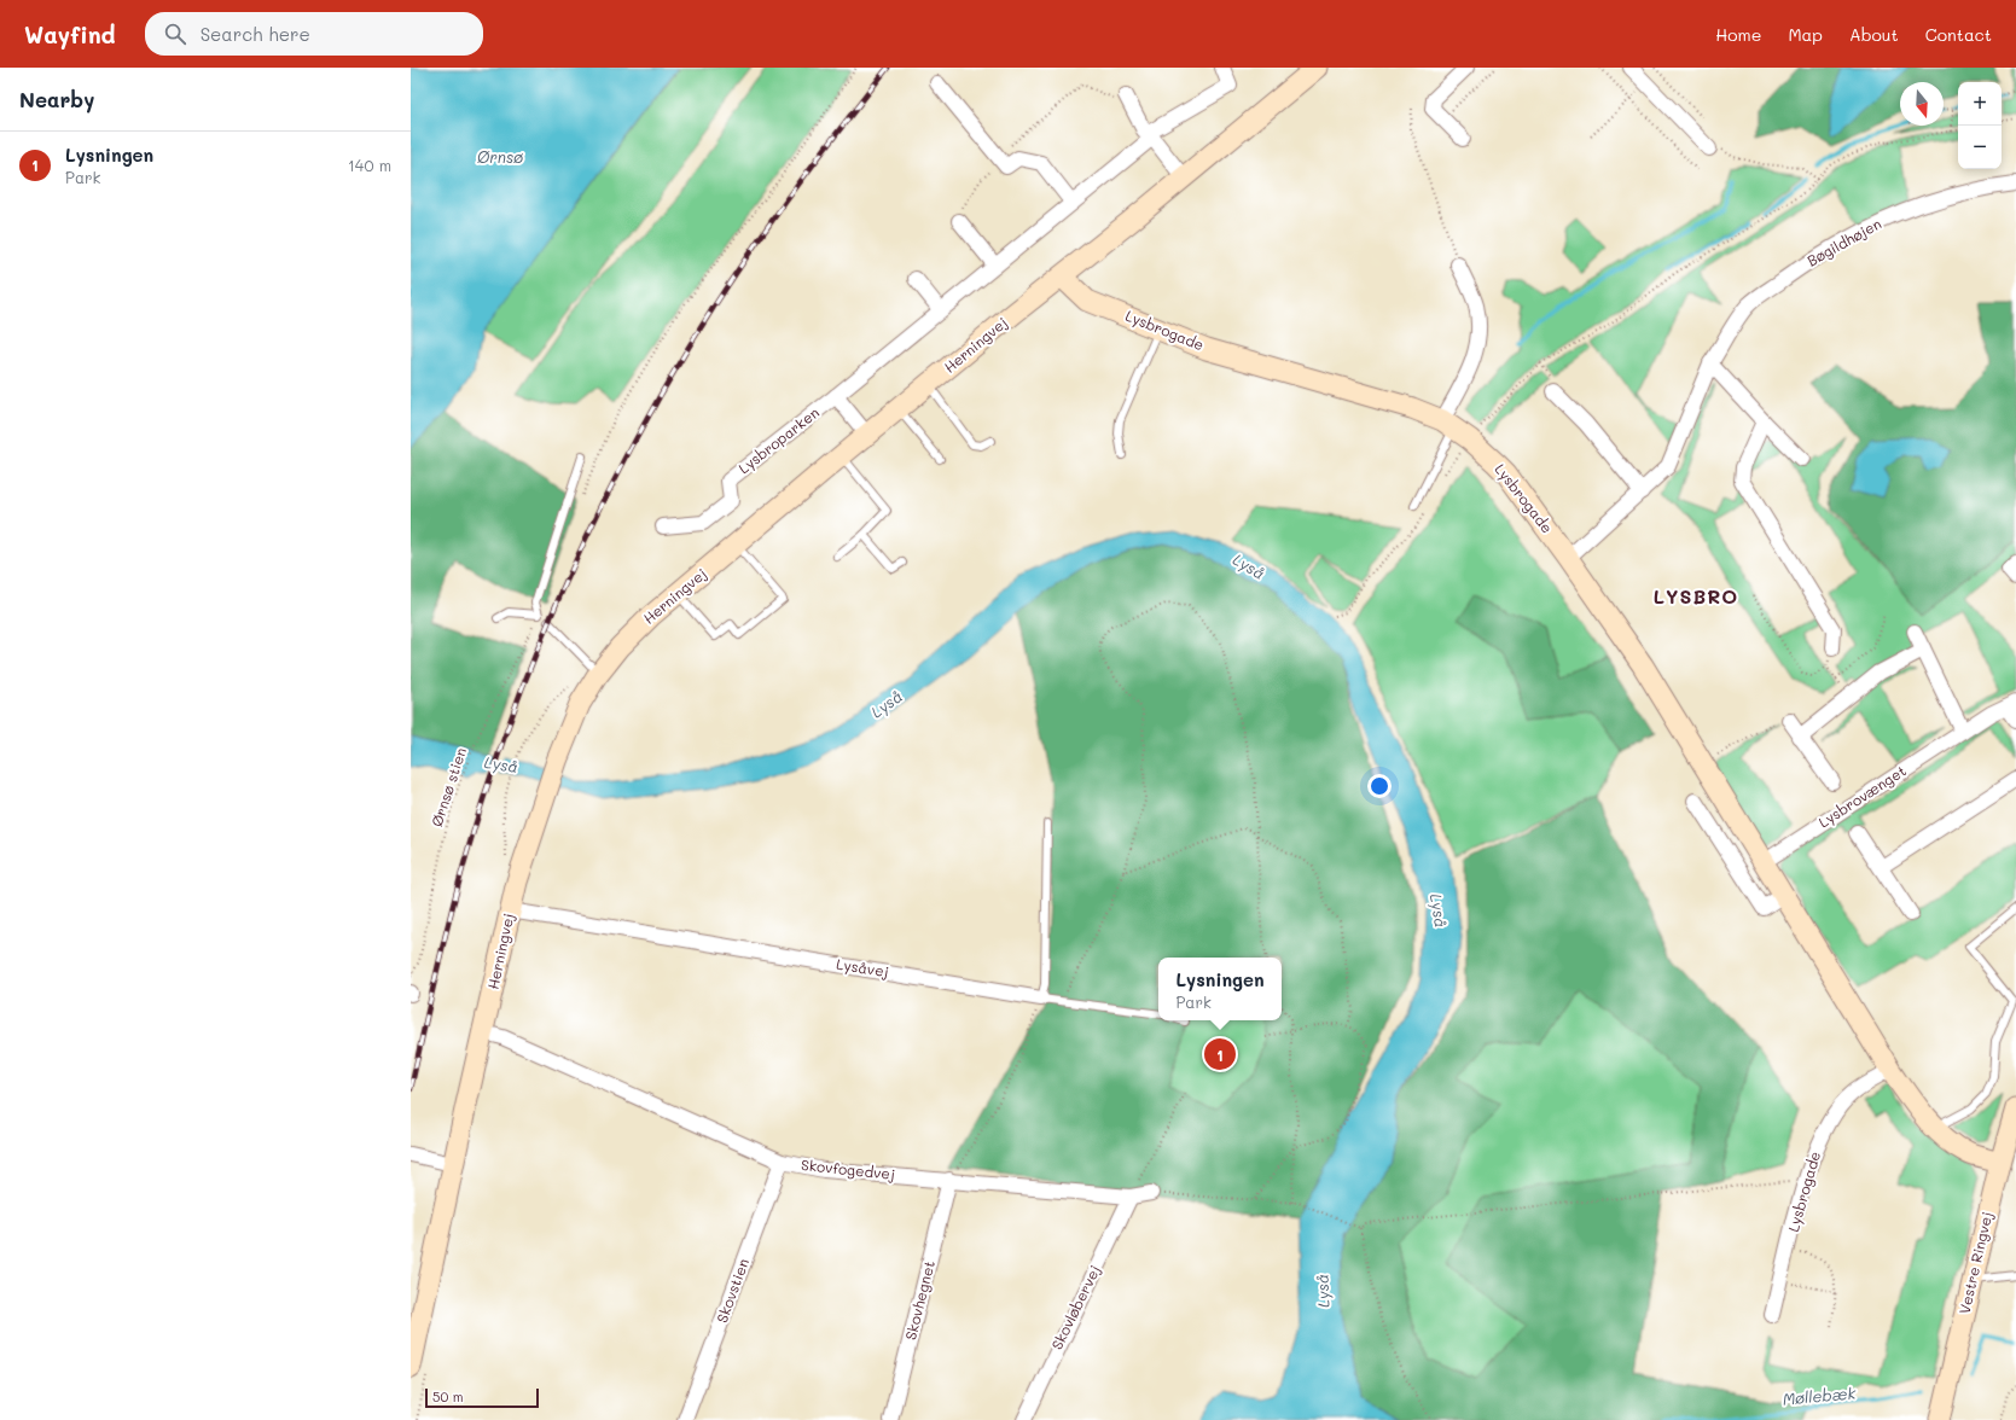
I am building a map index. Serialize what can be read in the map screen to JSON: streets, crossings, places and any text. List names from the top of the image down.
{
  "streets": {
    "street": [
      "Bøgildhøjen",
      "Lysbrogade",
      "Herningvej",
      "Lysbroparken",
      "Lysbrovænget",
      "Lysåvej",
      "Skovfogedvej",
      "Vestre Ringvej",
      "Skovstien",
      "Skovhegnet",
      "Skovløbervej"
    ],
    "path": ["Ørnsø stien"]
  },
  "crossings": [
    ["Bøgildhøjen", "Lysbrogade"],
    ["Lysbrogade", "Herningvej"],
    ["Lysbrogade", "Lysbrovænget"],
    ["Lysbrogade", "Vestre Ringvej"],
    ["Herningvej", "Lysåvej"],
    ["Herningvej", "Skovfogedvej"],
    ["Skovfogedvej", "Skovstien"],
    ["Skovfogedvej", "Skovhegnet"],
    ["Skovfogedvej", "Skovløbervej"]
  ],
  "districts": ["LYSBRO"],
  "water": ["Ørnsø", "Lyså", "Møllebæk"],
  "scale_bar": "50 m",
  "north": "bottom",
  "page": {
    "header": "Wayfind",
    "search": "Search here",
    "nav": [
      "Home",
      "Map",
      "About",
      "Contact"
    ],
    "heading": "Nearby",
    "map_buttons": ["+", "−"],
    "list": [
      {
        "mark": "1",
        "name": "Lysningen",
        "note": "Park",
        "value": "140 m"
      }
    ],
    "popup": ["Lysningen", "Park"],
    "pins": "1",
    "scale": "50 m"
  }
}
